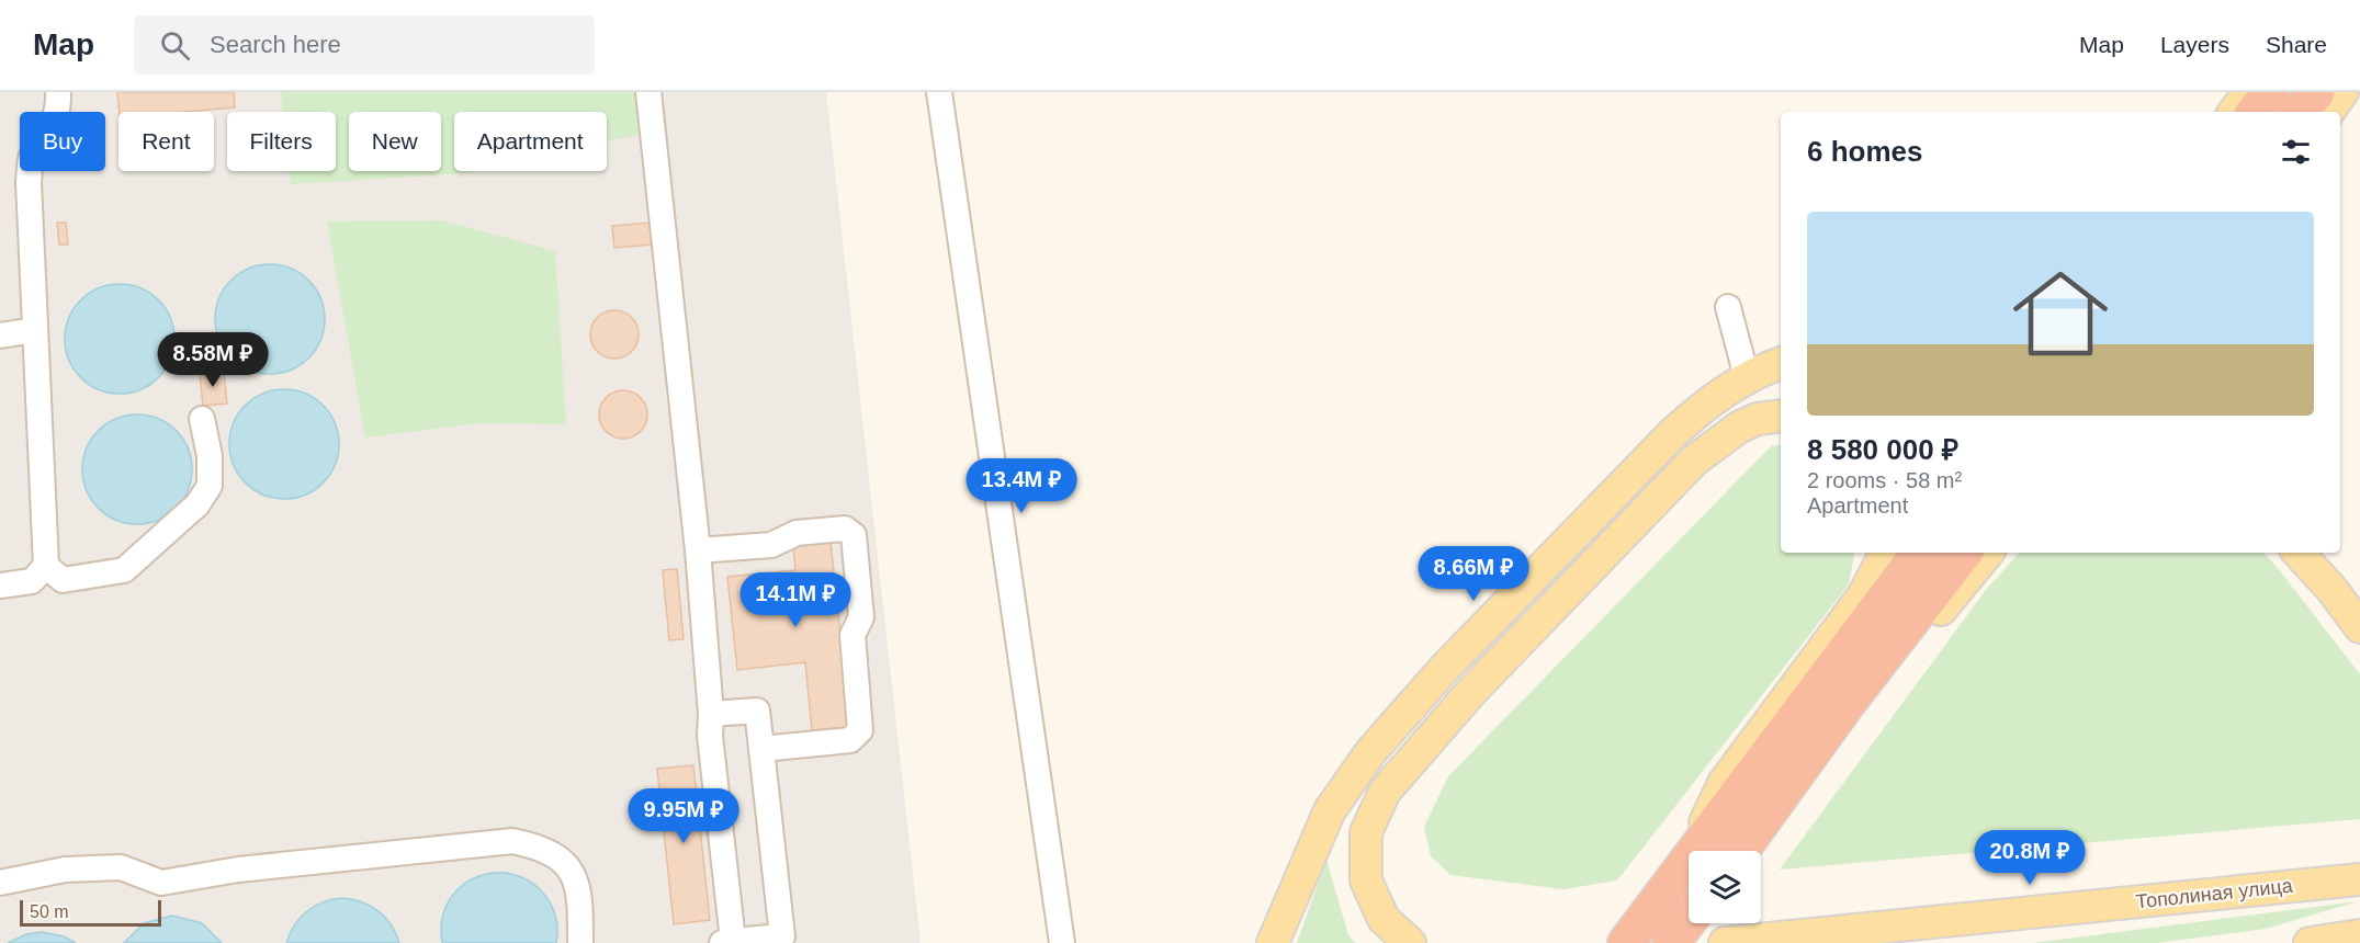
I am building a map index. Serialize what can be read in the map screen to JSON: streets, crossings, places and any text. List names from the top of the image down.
{
  "streets": {
    "main road": ["Тополиная улица"]
  },
  "scale_bar": "50 m",
  "page": {
    "header": "Map",
    "search": "Search here",
    "nav": ["Map", "Layers", "Share"],
    "chip": [
      "Buy",
      "Rent",
      "Filters",
      "New",
      "Apartment"
    ],
    "heading": "6 homes",
    "list": [
      {
        "name": "8 580 000 ₽",
        "note": "2 rooms · 58 m² · Apartment"
      }
    ],
    "price": [
      "8.58M ₽",
      "13.4M ₽",
      "8.66M ₽",
      "14.1M ₽",
      "9.95M ₽",
      "20.8M ₽"
    ],
    "scale": "50 m"
  }
}
